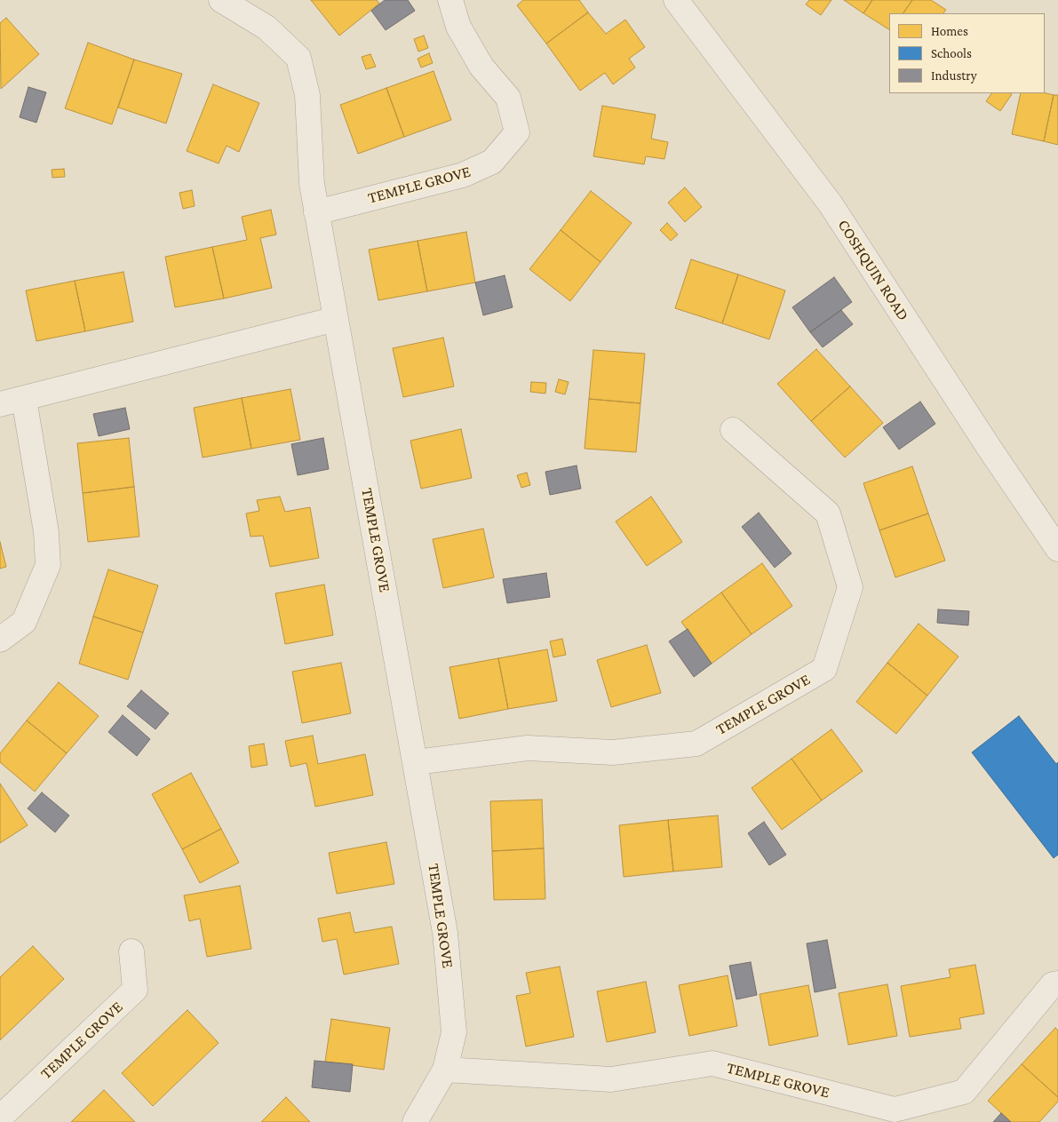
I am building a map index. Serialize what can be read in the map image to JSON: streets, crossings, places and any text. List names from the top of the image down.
{
  "streets": {
    "street": ["TEMPLE GROVE", "COSHQUIN ROAD"]
  },
  "legend": ["Homes", "Schools", "Industry"]
}
